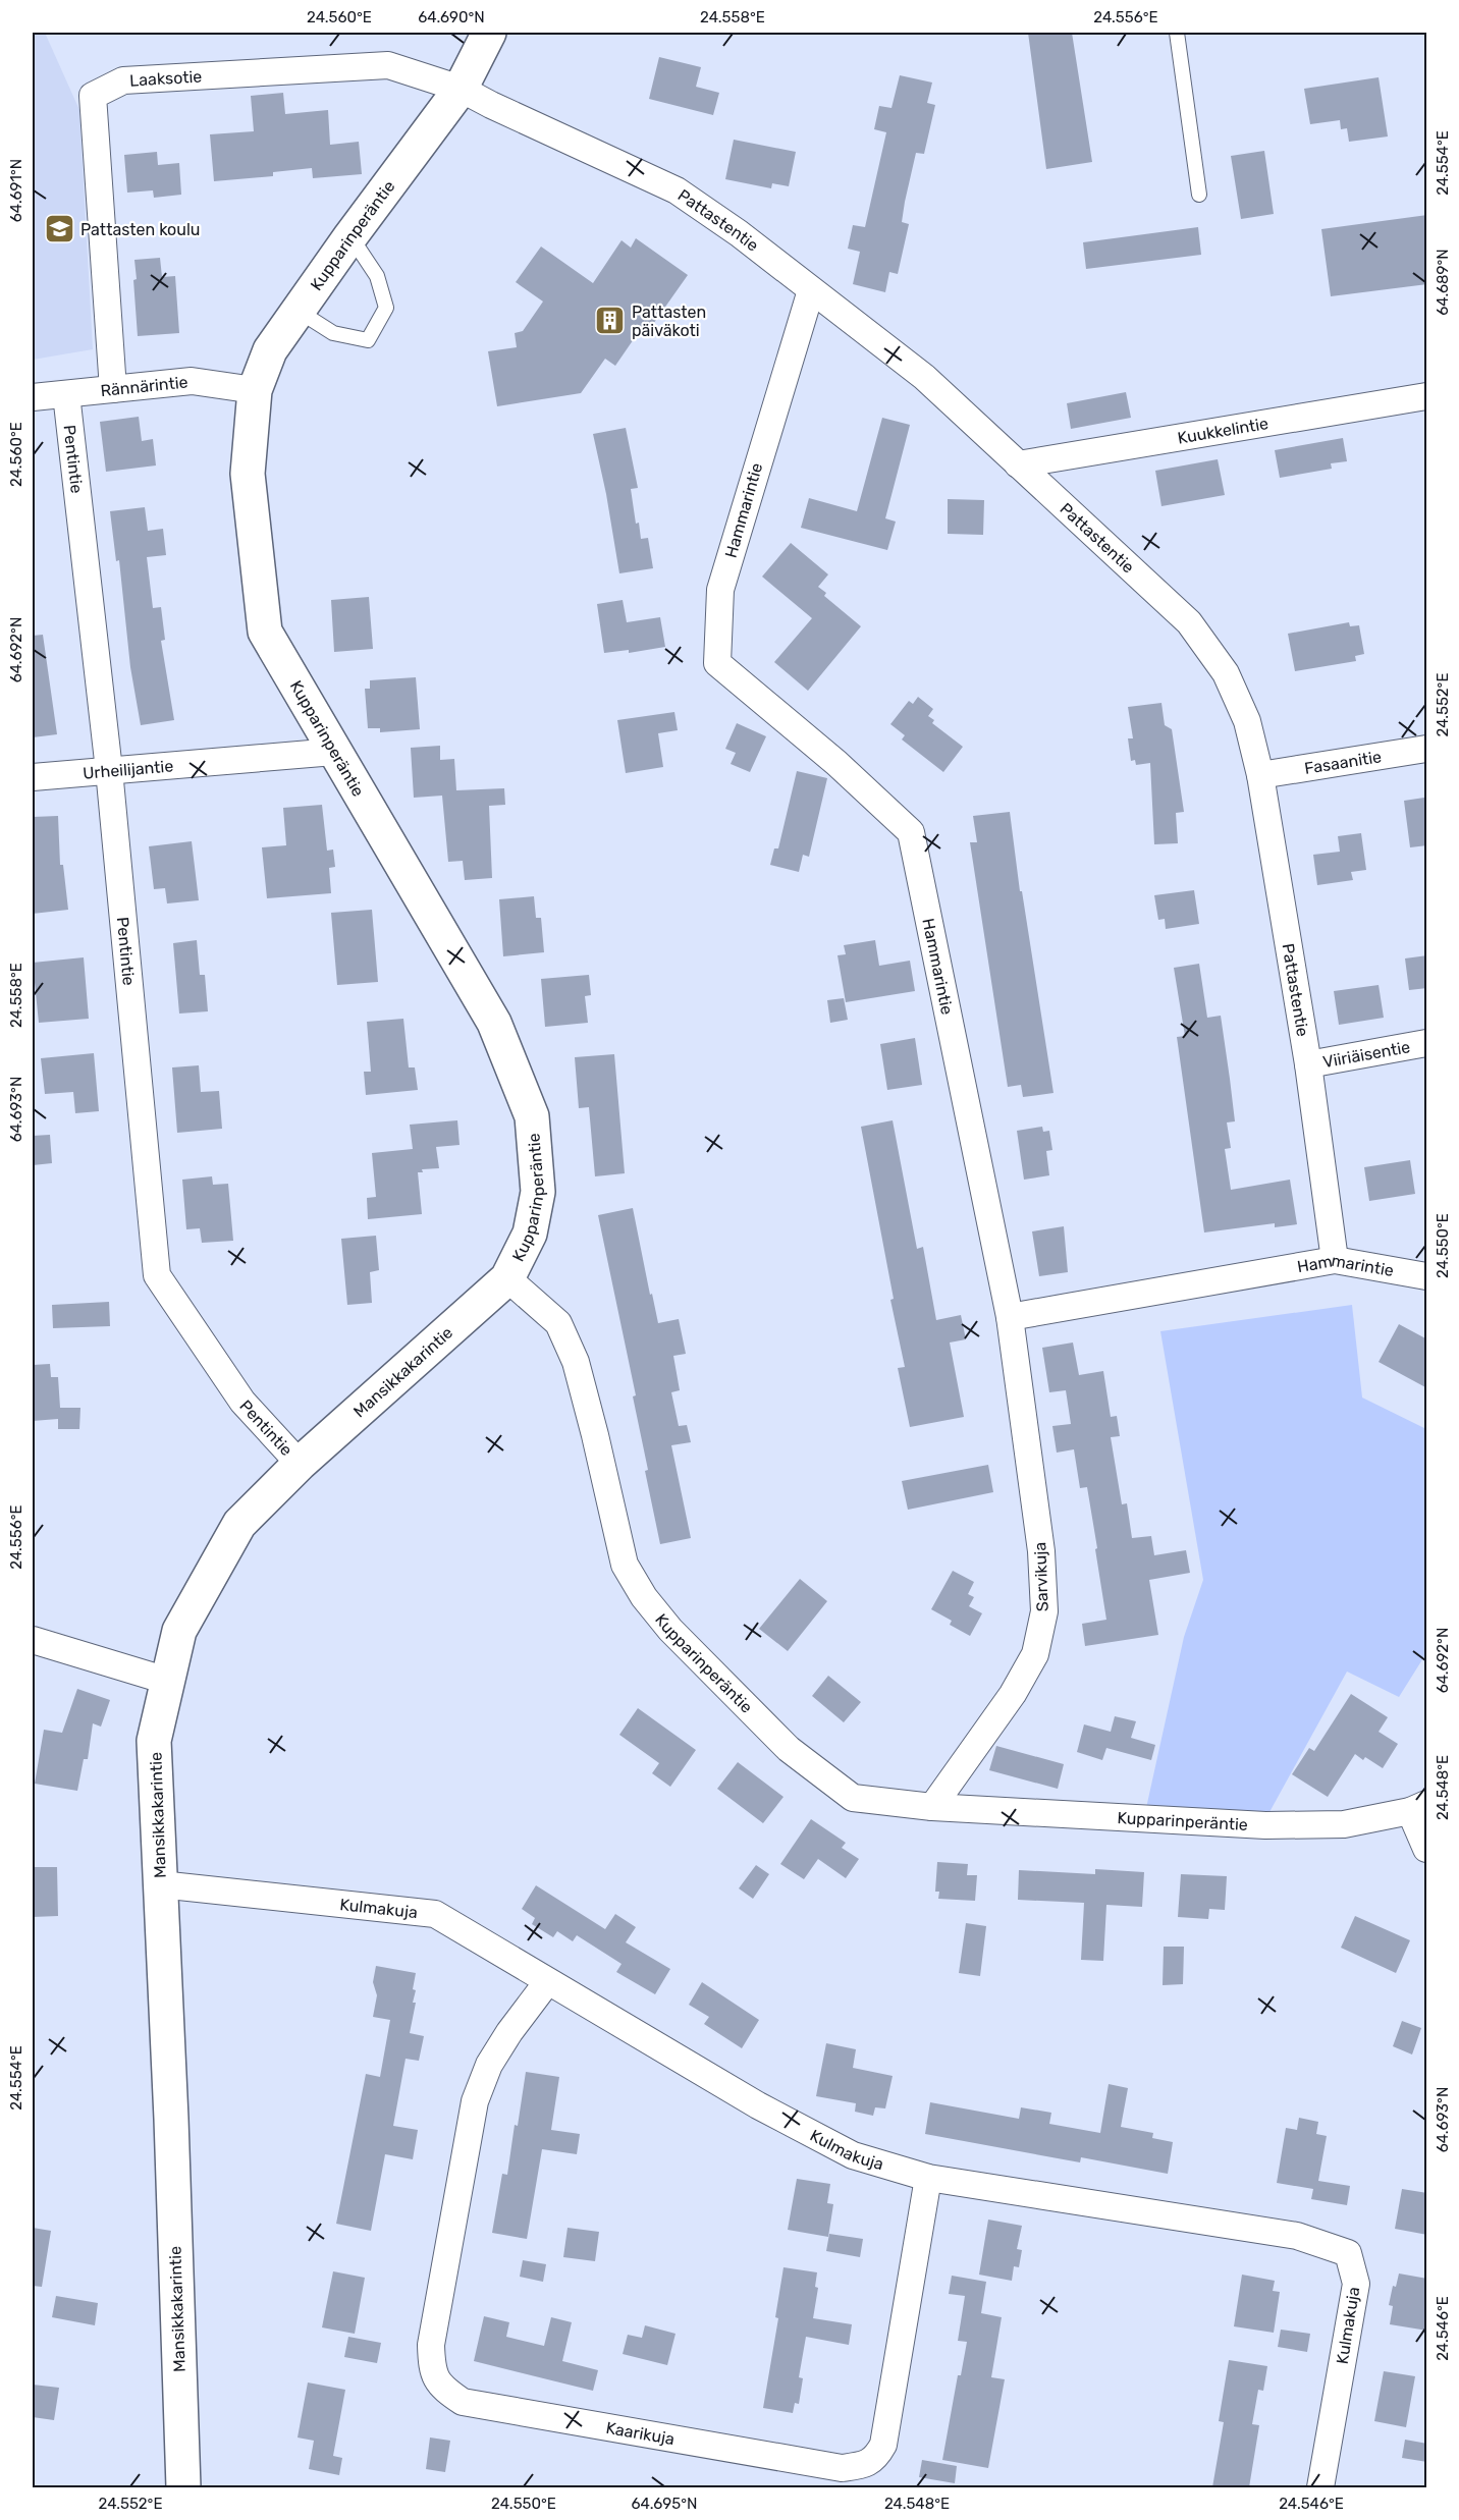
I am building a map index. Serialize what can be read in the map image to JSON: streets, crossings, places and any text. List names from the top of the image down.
{
  "streets": {
    "street": [
      "Laaksotie",
      "Pattastentie",
      "Kupparinperäntie",
      "Rännärintie",
      "Kuukkelintie",
      "Pentintie",
      "Hammarintie",
      "Fasaanitie",
      "Urheilijantie",
      "Viiriäisentie",
      "Mansikkakarintie",
      "Sarvikuja",
      "Kulmakuja",
      "Kaarikuja"
    ]
  },
  "crossings": [
    ["Laaksotie", "Pattastentie"],
    ["Laaksotie", "Kupparinperäntie"],
    ["Laaksotie", "Rännärintie"],
    ["Pattastentie", "Kupparinperäntie"],
    ["Pattastentie", "Kuukkelintie"],
    ["Pattastentie", "Hammarintie"],
    ["Pattastentie", "Fasaanitie"],
    ["Pattastentie", "Viiriäisentie"],
    ["Kupparinperäntie", "Rännärintie"],
    ["Kupparinperäntie", "Urheilijantie"],
    ["Kupparinperäntie", "Mansikkakarintie"],
    ["Kupparinperäntie", "Sarvikuja"],
    ["Rännärintie", "Pentintie"],
    ["Pentintie", "Urheilijantie"],
    ["Pentintie", "Mansikkakarintie"],
    ["Hammarintie", "Sarvikuja"],
    ["Mansikkakarintie", "Kulmakuja"],
    ["Kulmakuja", "Kaarikuja"]
  ],
  "places": {
    "school or university": ["Pattasten koulu"],
    "building": ["Pattasten päiväkoti"]
  },
  "coordinates": [
    "24.560°E",
    "64.690°N",
    "24.558°E",
    "24.556°E",
    "24.554°E",
    "64.691°N",
    "64.689°N",
    "64.692°N",
    "24.552°E",
    "64.693°N",
    "24.550°E",
    "24.548°E",
    "24.546°E",
    "64.695°N"
  ]
}
